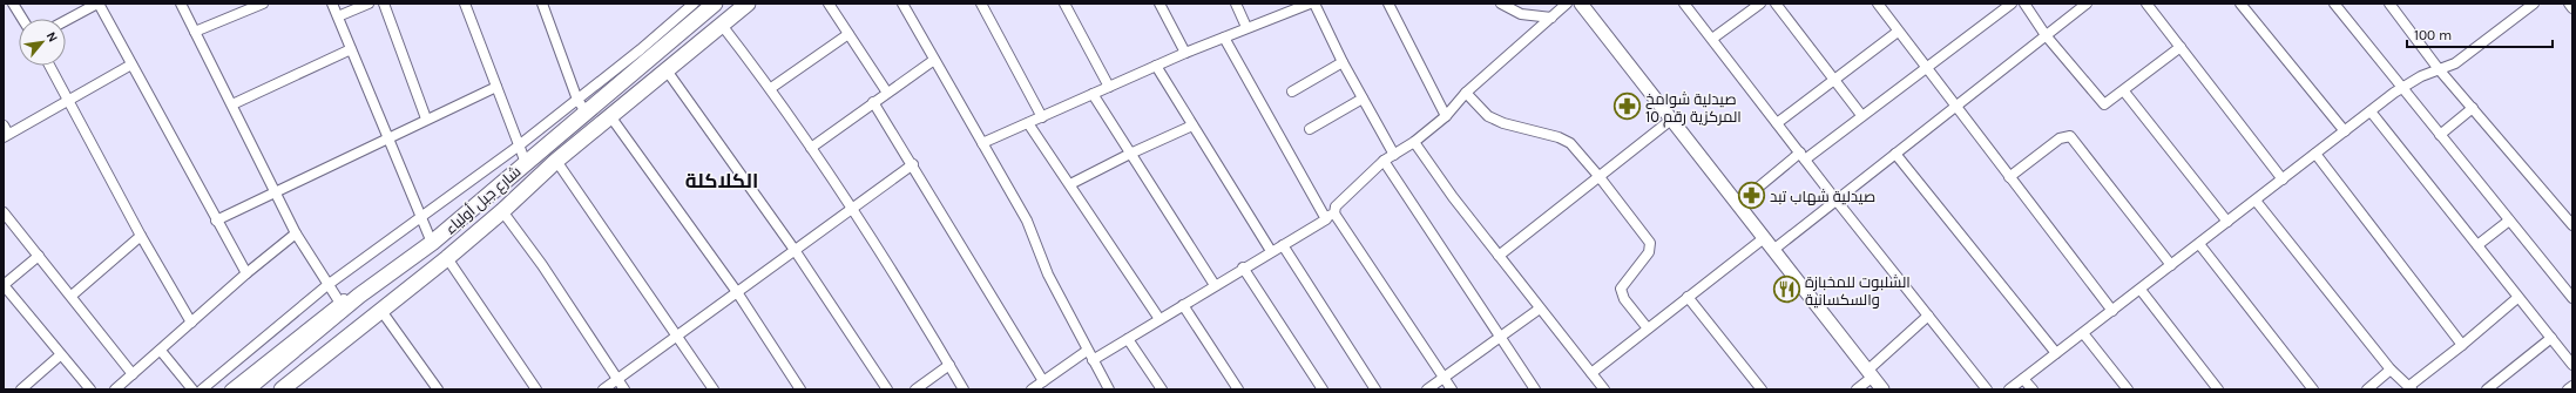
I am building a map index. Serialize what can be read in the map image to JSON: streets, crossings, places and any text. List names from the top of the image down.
{
  "streets": {
    "main road": ["شارع جبل أولياء"]
  },
  "districts": ["الكلاكلة"],
  "places": {
    "pharmacy": ["صيدلية شوامخ المركزية رقم 10", "صيدلية شهاب تبد"],
    "restaurant": ["الشلبوت للمخبازة والسكسانية"]
  },
  "scale_bar": "100 m",
  "north": "top right"
}
